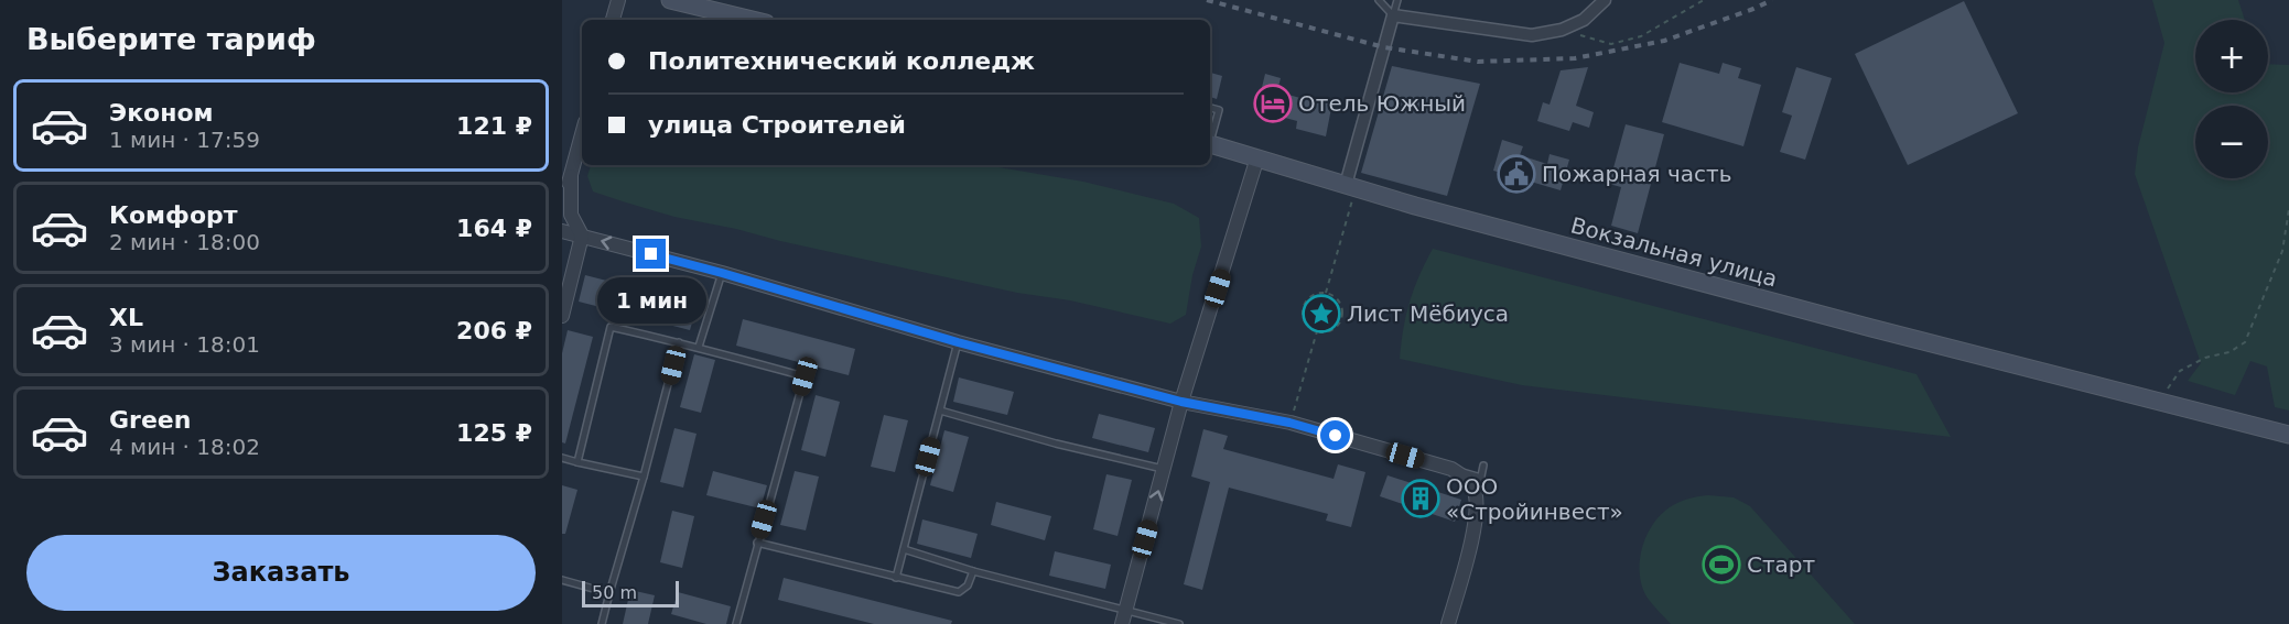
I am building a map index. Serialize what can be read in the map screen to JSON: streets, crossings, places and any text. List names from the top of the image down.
{
  "streets": {
    "main road": ["Вокзальная улица"]
  },
  "places": {
    "hotel": ["Отель Южный"],
    "public building": ["Пожарная часть"],
    "place": ["Лист Мёбиуса"],
    "building": ["ООО «Стройинвест»"],
    "sports": ["Старт"]
  },
  "scale_bar": "50 m",
  "page": {
    "heading": "Выберите тариф",
    "map_buttons": ["+", "−"],
    "banner": ["Политехнический колледж", "улица Строителей"],
    "list": [
      {
        "name": "Эконом",
        "note": "1 мин · 17:59",
        "value": "121 ₽"
      },
      {
        "name": "Комфорт",
        "note": "2 мин · 18:00",
        "value": "164 ₽"
      },
      {
        "name": "XL",
        "note": "3 мин · 18:01",
        "value": "206 ₽"
      },
      {
        "name": "Green",
        "note": "4 мин · 18:02",
        "value": "125 ₽"
      }
    ],
    "bubble": "1 мин",
    "buttons": "Заказать",
    "scale": "50 m"
  }
}
